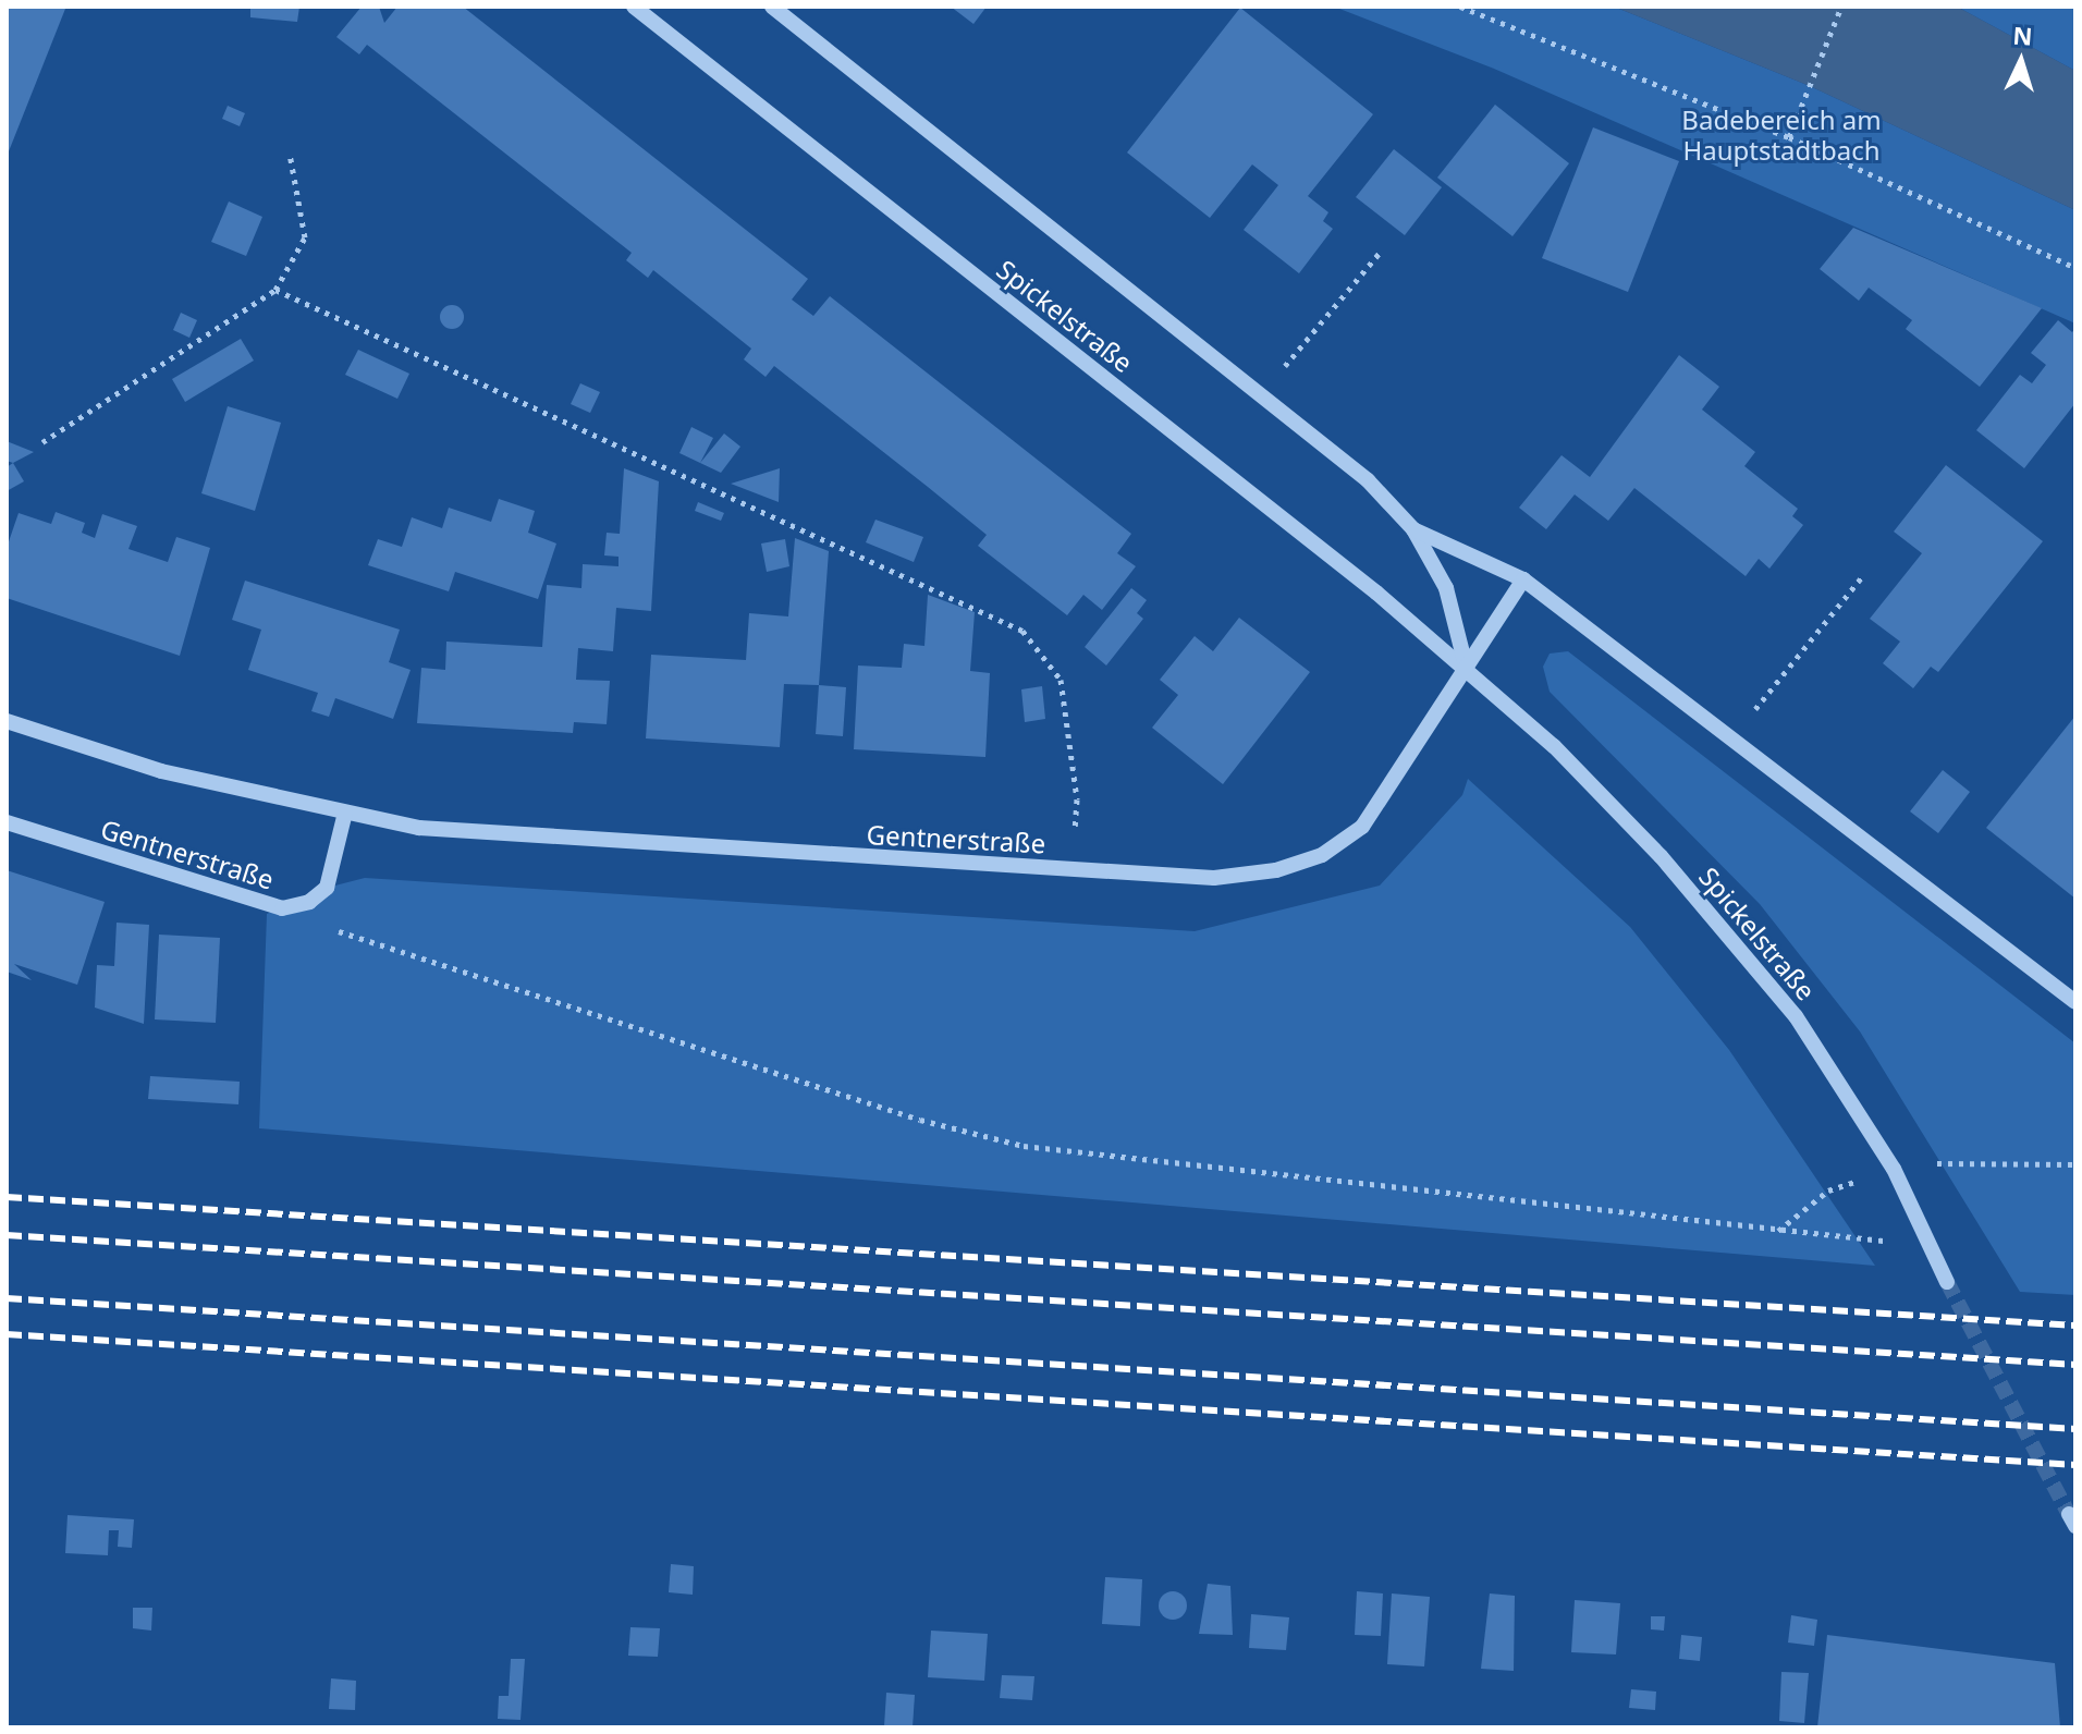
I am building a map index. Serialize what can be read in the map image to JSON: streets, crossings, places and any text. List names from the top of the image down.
{
  "streets": {
    "street": ["Spickelstraße", "Gentnerstraße"]
  },
  "crossings": [
    ["Spickelstraße", "Gentnerstraße"]
  ],
  "parks": ["Badebereich am Hauptstadtbach"],
  "north": "top"
}
